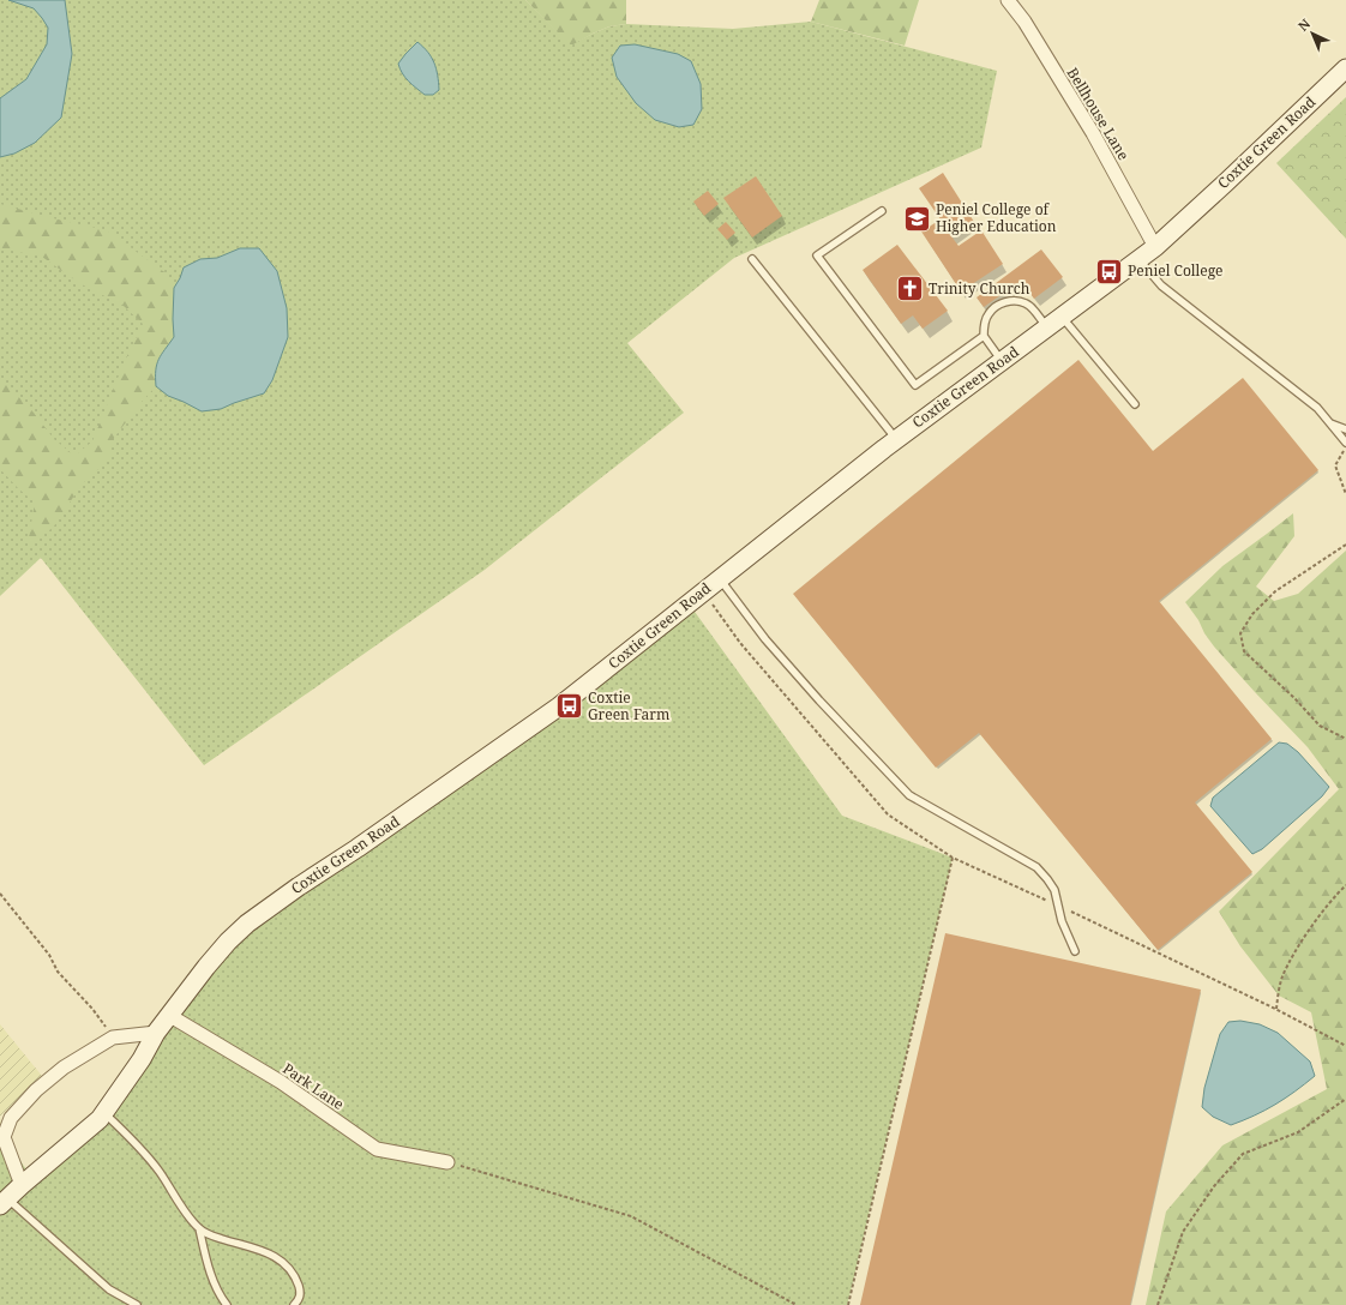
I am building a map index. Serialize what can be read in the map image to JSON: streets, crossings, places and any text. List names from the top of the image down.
{
  "streets": {
    "street": ["Bellhouse Lane", "Coxtie Green Road", "Park Lane"]
  },
  "crossings": [
    ["Bellhouse Lane", "Coxtie Green Road"],
    ["Coxtie Green Road", "Park Lane"]
  ],
  "places": {
    "school or university": ["Peniel College of Higher Education"],
    "bus stop": ["Peniel College", "Coxtie Green Farm"],
    "church": ["Trinity Church"]
  },
  "north": "top left"
}
